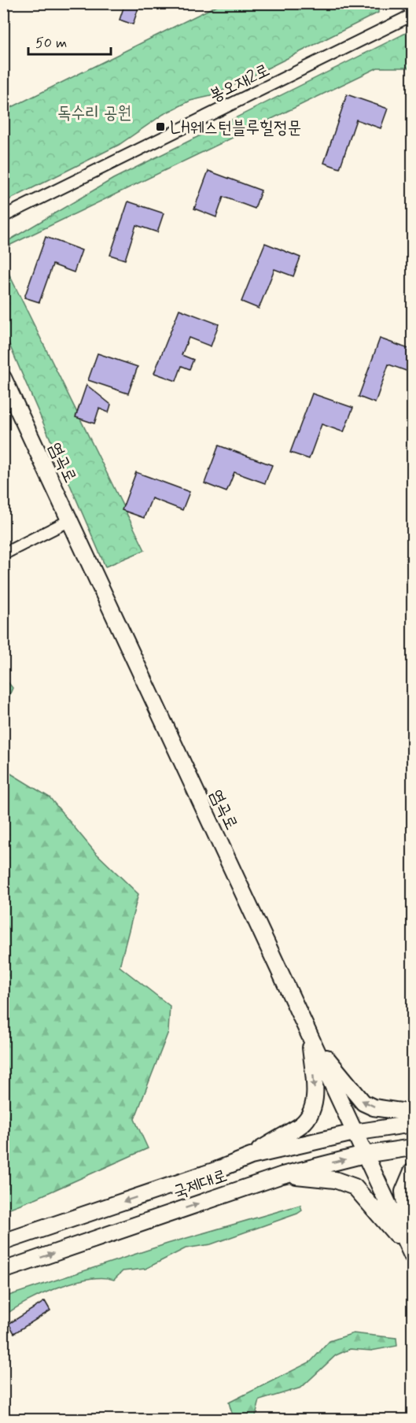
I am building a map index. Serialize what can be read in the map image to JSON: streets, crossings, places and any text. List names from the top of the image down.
{
  "streets": {
    "main road": ["염곡로", "국제대로"],
    "street": ["봉오재2로"]
  },
  "crossings": [
    ["염곡로", "국제대로"]
  ],
  "parks": ["독수리 공원"],
  "places": {
    "transit": ["LH웨스턴블루힐정문"]
  },
  "scale_bar": "50 m"
}
